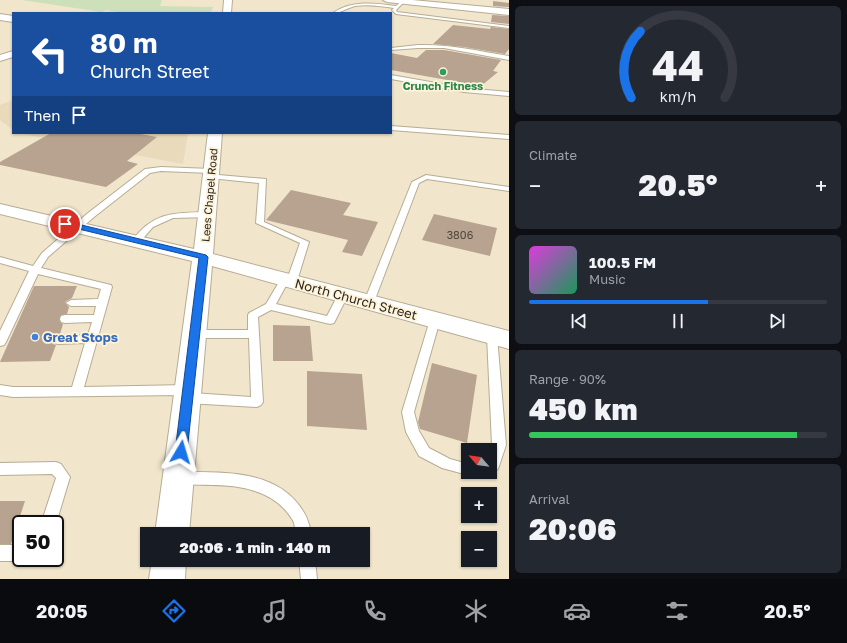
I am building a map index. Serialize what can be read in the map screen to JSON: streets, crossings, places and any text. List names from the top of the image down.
{
  "streets": {
    "main road": ["Lees Chapel Road", "North Church Street"]
  },
  "crossings": [
    ["Lees Chapel Road", "North Church Street"]
  ],
  "places": ["Crunch Fitness", "Great Stops"],
  "house_numbers": ["3806"],
  "north": "top left",
  "page": {
    "turn": ["80 m", "Church Street"],
    "then": "Then",
    "tile": [
      "Climate",
      ["Range · 90%", "450 km"],
      ["Arrival", "20:06"]
    ],
    "heat": ["−", "20.5°", "+"],
    "song": ["100.5 FM", "Music"],
    "map_buttons": ["+", "−"],
    "limit": "50",
    "trip": "20:06 · 1 min · 140 m",
    "tabs": ["20:05", "20.5°"],
    "gauge": ["44", "km/h"]
  }
}
